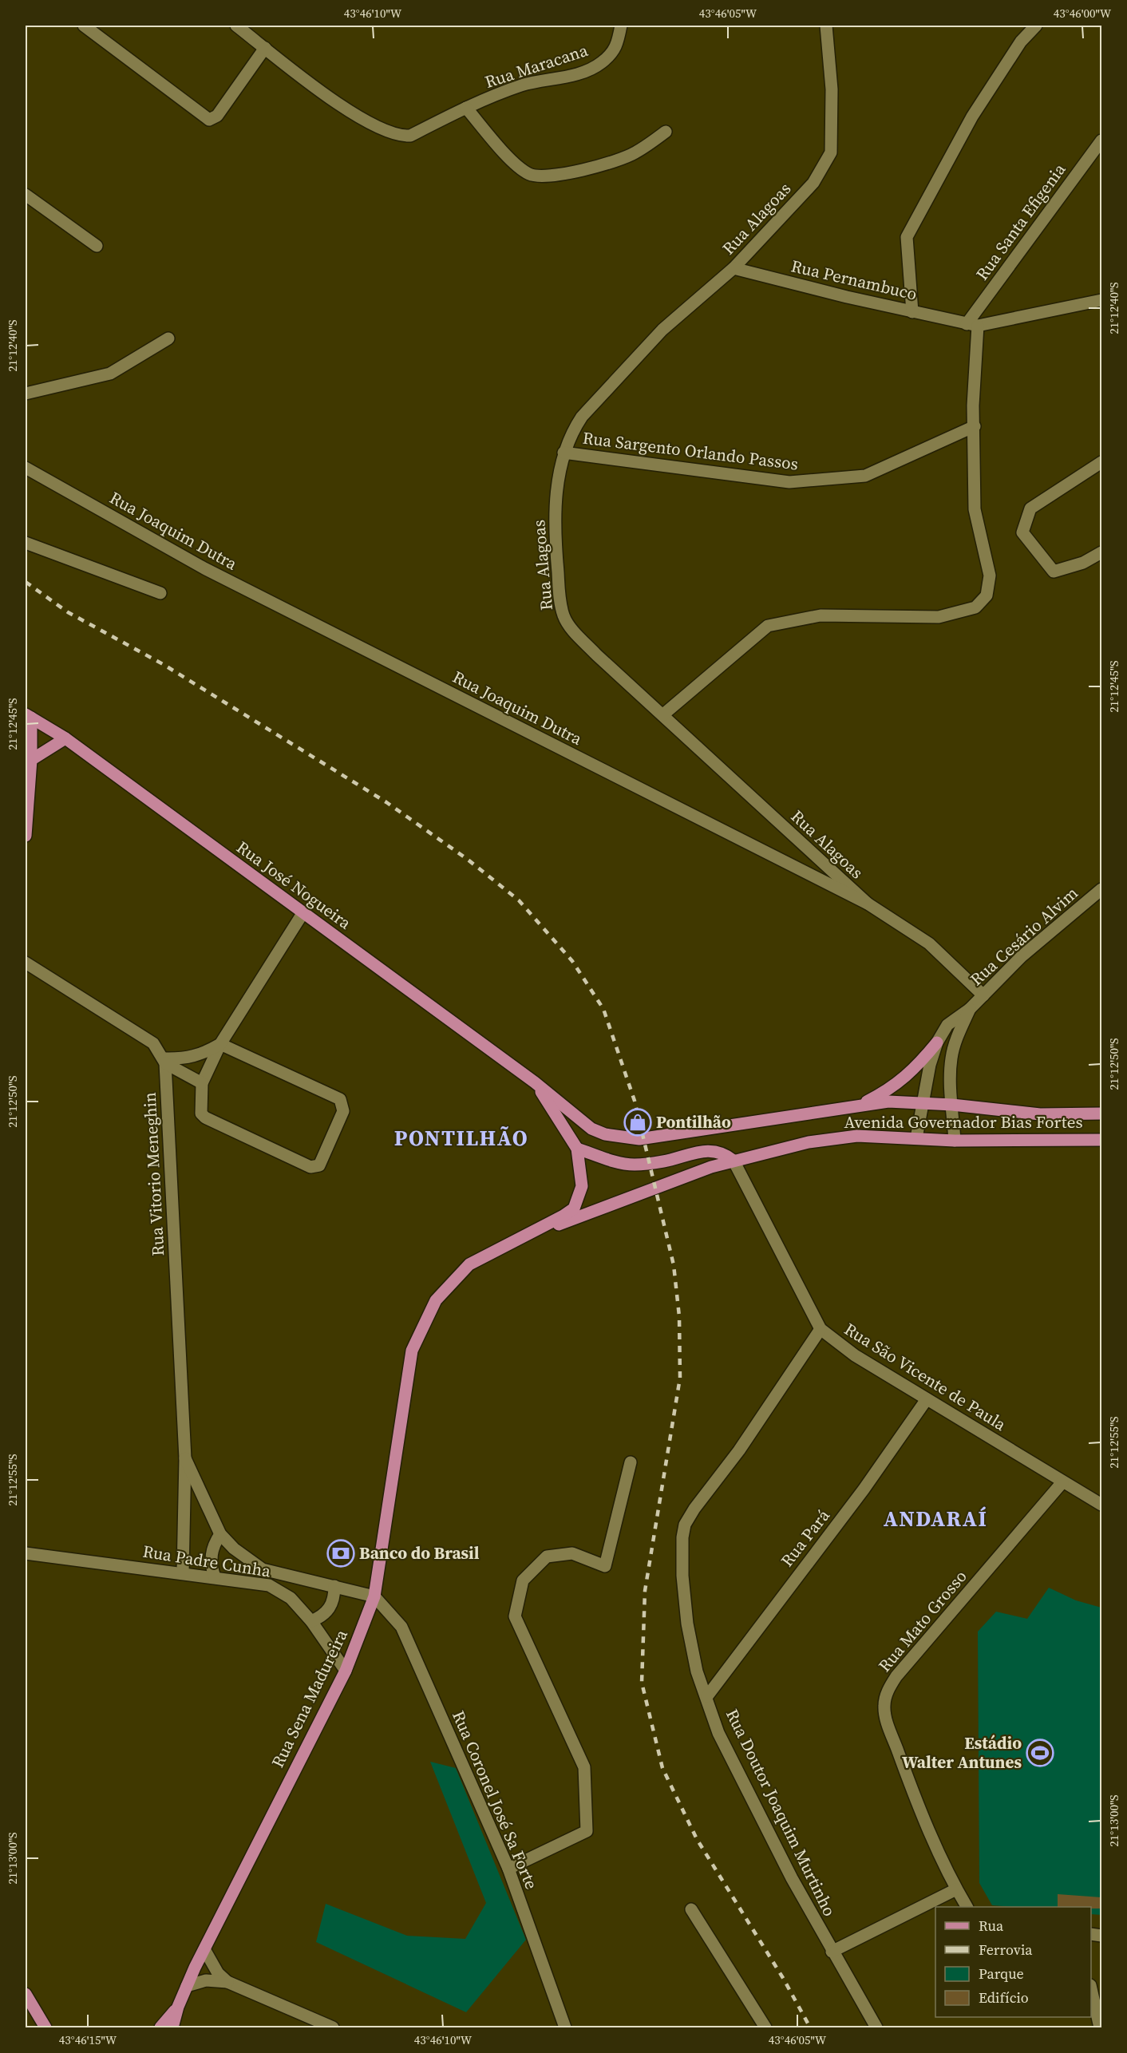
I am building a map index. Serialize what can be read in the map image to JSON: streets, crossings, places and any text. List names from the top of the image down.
{
  "streets": {
    "main road": ["Rua José Nogueira", "Avenida Governador Bias Fortes", "Rua Sena Madureira"],
    "street": [
      "Rua Maracana",
      "Rua Alagoas",
      "Rua Santa Efigenia",
      "Rua Pernambuco",
      "Rua Sargento Orlando Passos",
      "Rua Joaquim Dutra",
      "Rua Cesário Alvim",
      "Rua Vitorio Meneghin",
      "Rua São Vicente de Paula",
      "Rua Pará",
      "Rua Padre Cunha",
      "Rua Mato Grosso",
      "Rua Coronel José Sa Forte",
      "Rua Doutor Joaquim Murtinho"
    ]
  },
  "crossings": [
    ["Rua Alagoas", "Rua Pernambuco"],
    ["Rua Alagoas", "Rua Sargento Orlando Passos"],
    ["Rua Alagoas", "Rua Joaquim Dutra"],
    ["Rua Santa Efigenia", "Rua Pernambuco"],
    ["Rua Joaquim Dutra", "Rua Cesário Alvim"],
    ["Rua José Nogueira", "Avenida Governador Bias Fortes"],
    ["Avenida Governador Bias Fortes", "Rua São Vicente de Paula"],
    ["Avenida Governador Bias Fortes", "Rua Sena Madureira"],
    ["Rua Vitorio Meneghin", "Rua Padre Cunha"],
    ["Rua São Vicente de Paula", "Rua Pará"],
    ["Rua São Vicente de Paula", "Rua Mato Grosso"],
    ["Rua São Vicente de Paula", "Rua Doutor Joaquim Murtinho"],
    ["Rua Pará", "Rua Doutor Joaquim Murtinho"],
    ["Rua Padre Cunha", "Rua Sena Madureira"],
    ["Rua Sena Madureira", "Rua Coronel José Sa Forte"]
  ],
  "districts": ["PONTILHÃO", "ANDARAÍ"],
  "places": {
    "shop": ["Pontilhão"],
    "bank": ["Banco do Brasil"],
    "sports": ["Estádio Walter Antunes"]
  },
  "legend": [
    "Rua",
    "Ferrovia",
    "Parque",
    "Edifício"
  ],
  "coordinates": [
    "43°46'10\"W",
    "43°46'05\"W",
    "43°46'00\"W",
    "21°12'40\"S",
    "21°12'45\"S",
    "21°12'50\"S",
    "21°12'55\"S",
    "21°13'00\"S",
    "43°46'15\"W"
  ]
}
